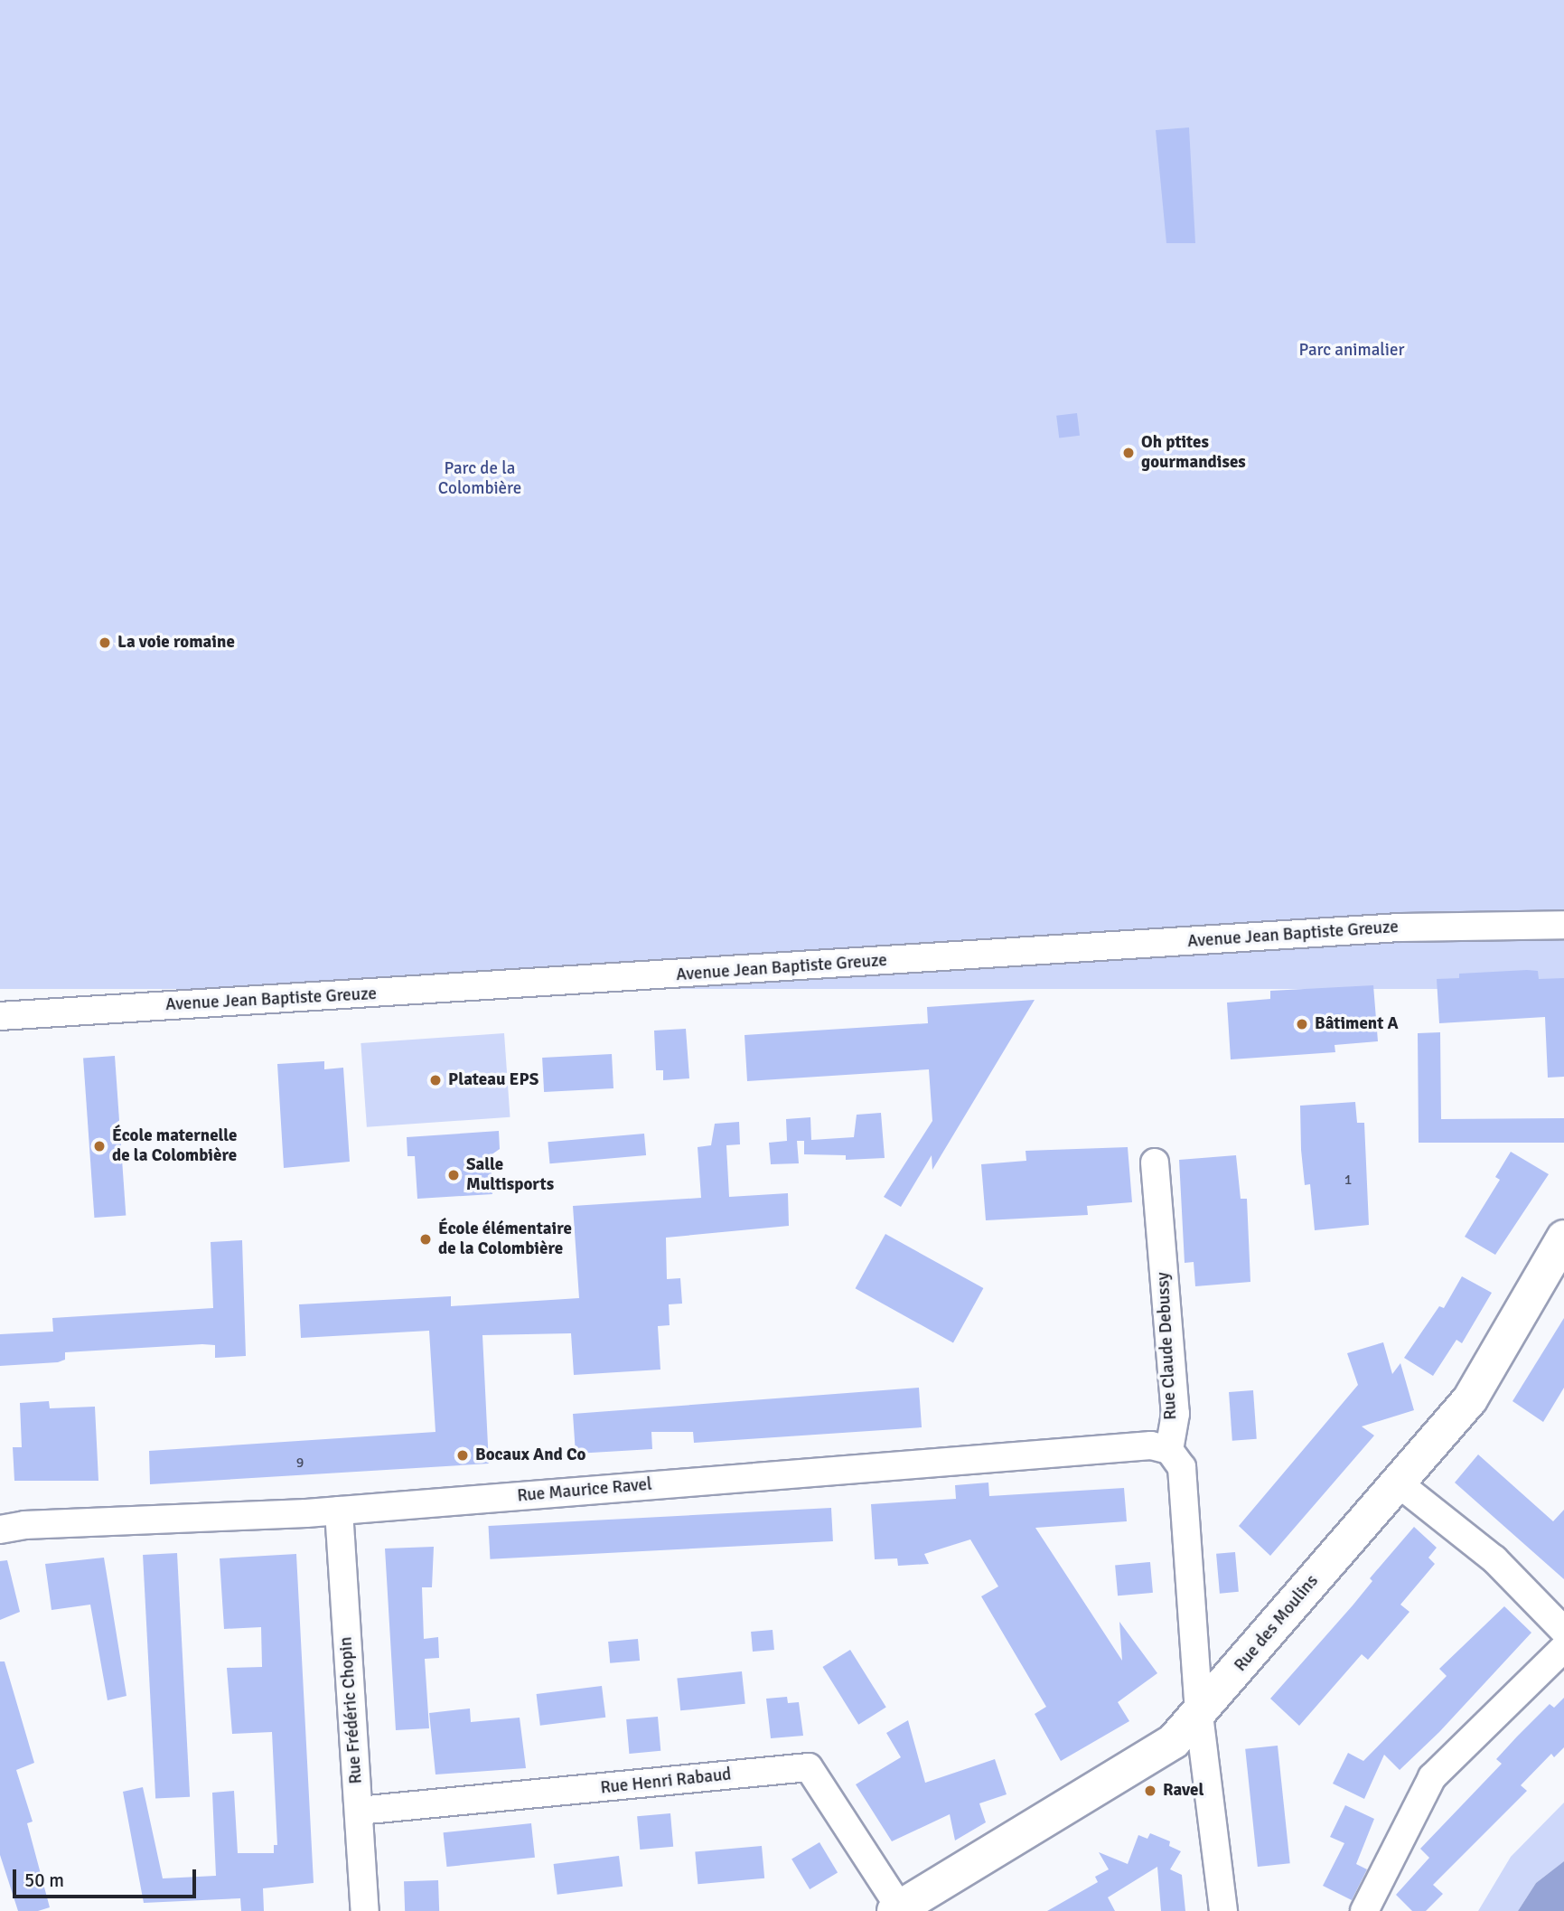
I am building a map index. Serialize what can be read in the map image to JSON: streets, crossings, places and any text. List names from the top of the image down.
{
  "streets": {
    "street": [
      "Avenue Jean Baptiste Greuze",
      "Rue Claude Debussy",
      "Rue Maurice Ravel",
      "Rue des Moulins",
      "Rue Frédéric Chopin",
      "Rue Henri Rabaud"
    ]
  },
  "crossings": [
    ["Rue Claude Debussy", "Rue Maurice Ravel"],
    ["Rue Maurice Ravel", "Rue Frédéric Chopin"],
    ["Rue des Moulins", "Rue Henri Rabaud"],
    ["Rue Frédéric Chopin", "Rue Henri Rabaud"]
  ],
  "parks": ["Parc animalier", "Parc de la Colombière"],
  "places": [
    "Oh ptites gourmandises",
    "La voie romaine",
    "Bâtiment A",
    "Plateau EPS",
    "École maternelle de la Colombière",
    "Salle Multisports",
    "École élémentaire de la Colombière",
    "Bocaux And Co",
    "Ravel"
  ],
  "house_numbers": ["1", "9"],
  "scale_bar": "50 m"
}
